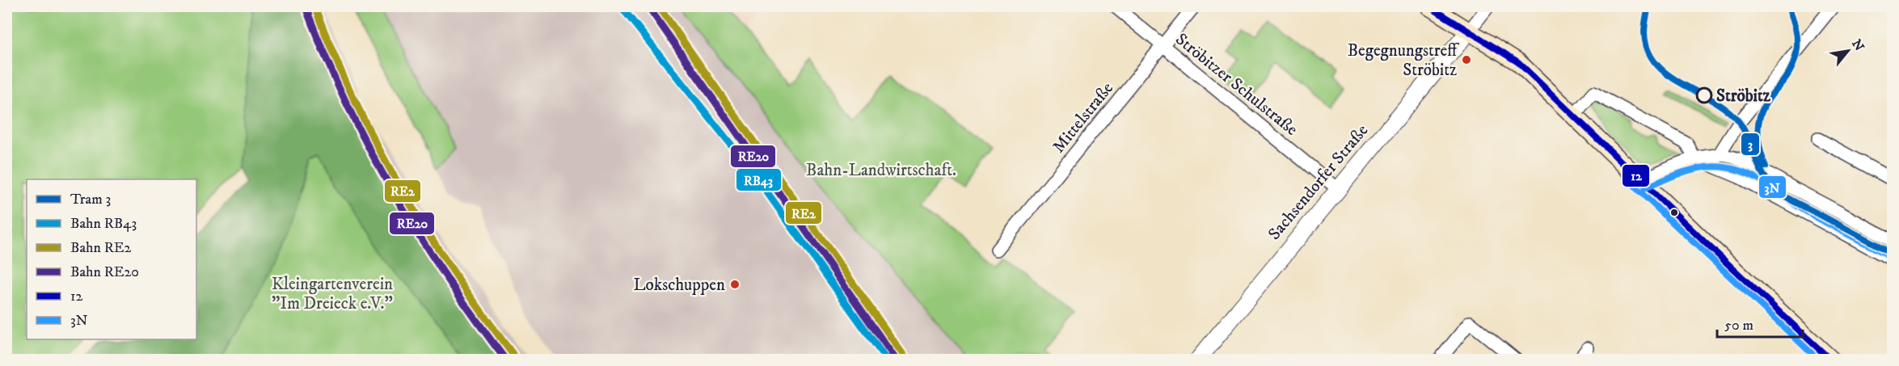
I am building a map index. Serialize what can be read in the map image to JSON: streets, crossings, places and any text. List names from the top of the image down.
{
  "streets": {
    "street": ["Ströbitzer Schulstraße", "Mittelstraße", "Sachsendorfer Straße"]
  },
  "crossings": [
    ["Ströbitzer Schulstraße", "Mittelstraße"],
    ["Ströbitzer Schulstraße", "Sachsendorfer Straße"]
  ],
  "parks": ["Bahn-Landwirtschaft.", "Kleingartenverein \"Im Dreieck e.V.\""],
  "places": ["Begegnungstreff Ströbitz", "Ströbitz", "Lokschuppen"],
  "lines": [
    "tram line 3",
    "rail line RB43",
    "rail line RE2",
    "transit line 12",
    "rail line RE20",
    "transit line 3N"
  ],
  "legend": [
    "Tram 3",
    "Bahn RB43",
    "Bahn RE2",
    "Bahn RE20",
    "12",
    "3N"
  ],
  "scale_bar": "50 m",
  "north": "top right"
}
